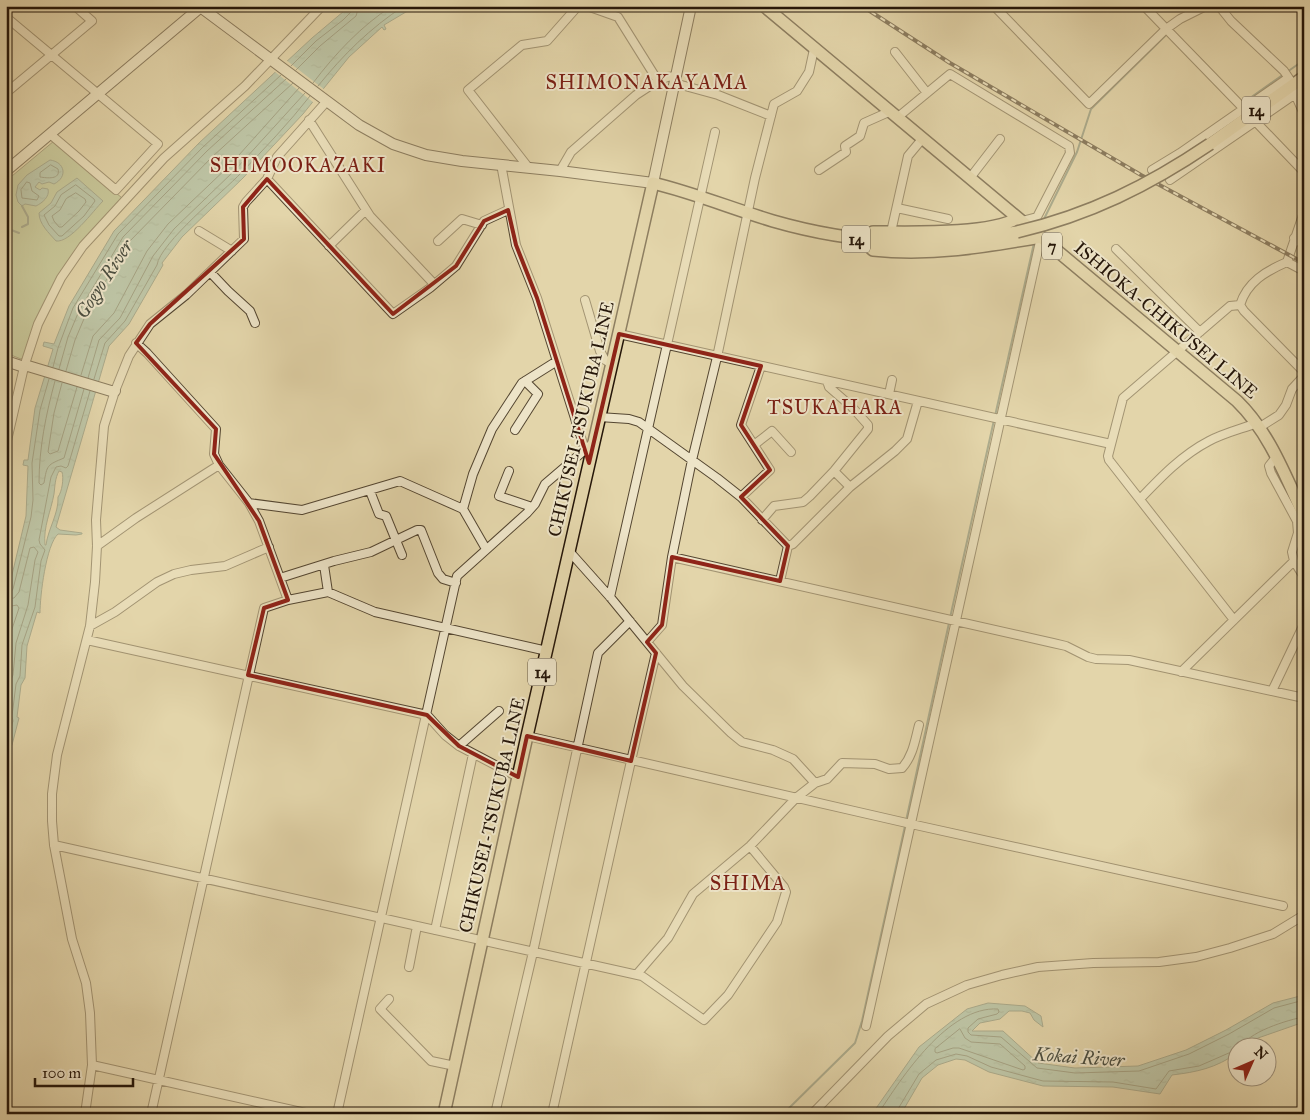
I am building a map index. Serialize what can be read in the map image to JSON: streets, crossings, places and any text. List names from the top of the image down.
{
  "streets": {
    "main road": [
      "14",
      "7",
      "ISHIOKA-CHIKUSEI LINE",
      "CHIKUSEI-TSUKUBA LINE"
    ]
  },
  "crossings": [
    ["14", "CHIKUSEI-TSUKUBA LINE"]
  ],
  "districts": [
    "SHIMONAKAYAMA",
    "SHIMOOKAZAKI",
    "TSUKAHARA",
    "SHIMA"
  ],
  "water": ["Gogyo River", "Kokai River"],
  "scale_bar": "100 m",
  "north": "top right"
}
